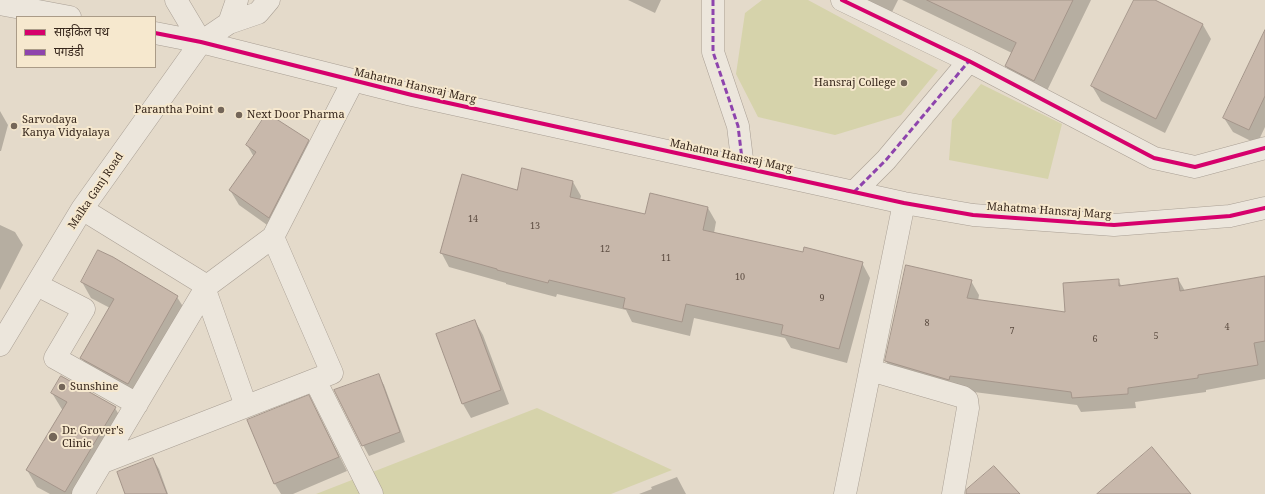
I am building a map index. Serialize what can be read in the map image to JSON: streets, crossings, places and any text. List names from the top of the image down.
{
  "streets": {
    "street": ["Mahatma Hansraj Marg", "Malka Ganj Road"]
  },
  "crossings": [
    ["Mahatma Hansraj Marg", "Malka Ganj Road"]
  ],
  "places": [
    "Hansraj College",
    "Parantha Point",
    "Next Door Pharma",
    "Sarvodaya Kanya Vidyalaya",
    "Sunshine",
    "Dr. Grover's Clinic"
  ],
  "house_numbers": [
    "14",
    "13",
    "12",
    "11",
    "10",
    "9",
    "8",
    "4",
    "7",
    "5",
    "6"
  ],
  "legend": ["साइकिल पथ", "पगडंडी"]
}
